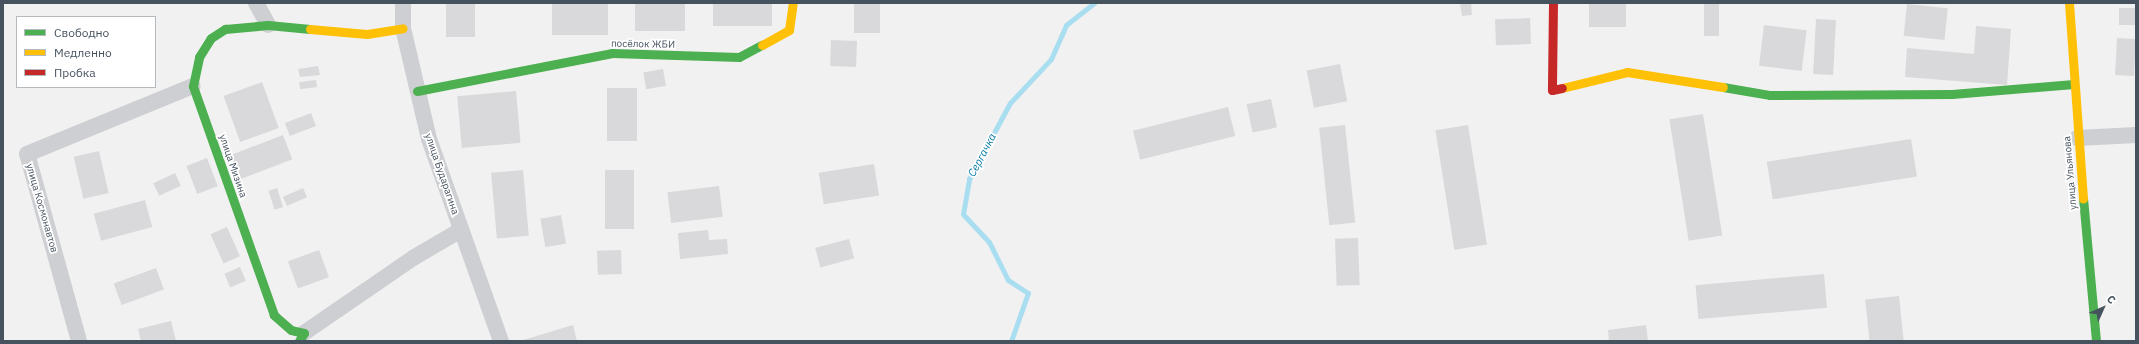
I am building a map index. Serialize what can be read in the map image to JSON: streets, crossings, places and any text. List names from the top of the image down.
{
  "streets": {
    "street": [
      "посёлок ЖБИ",
      "улица Мизина",
      "улица Ульянова",
      "улица Бударагина",
      "улица Космонавтов"
    ]
  },
  "crossings": [
    ["посёлок ЖБИ", "улица Бударагина"],
    ["улица Мизина", "улица Космонавтов"]
  ],
  "water": ["Сергачка"],
  "legend": ["Свободно", "Медленно", "Пробка"],
  "north": "top right"
}
